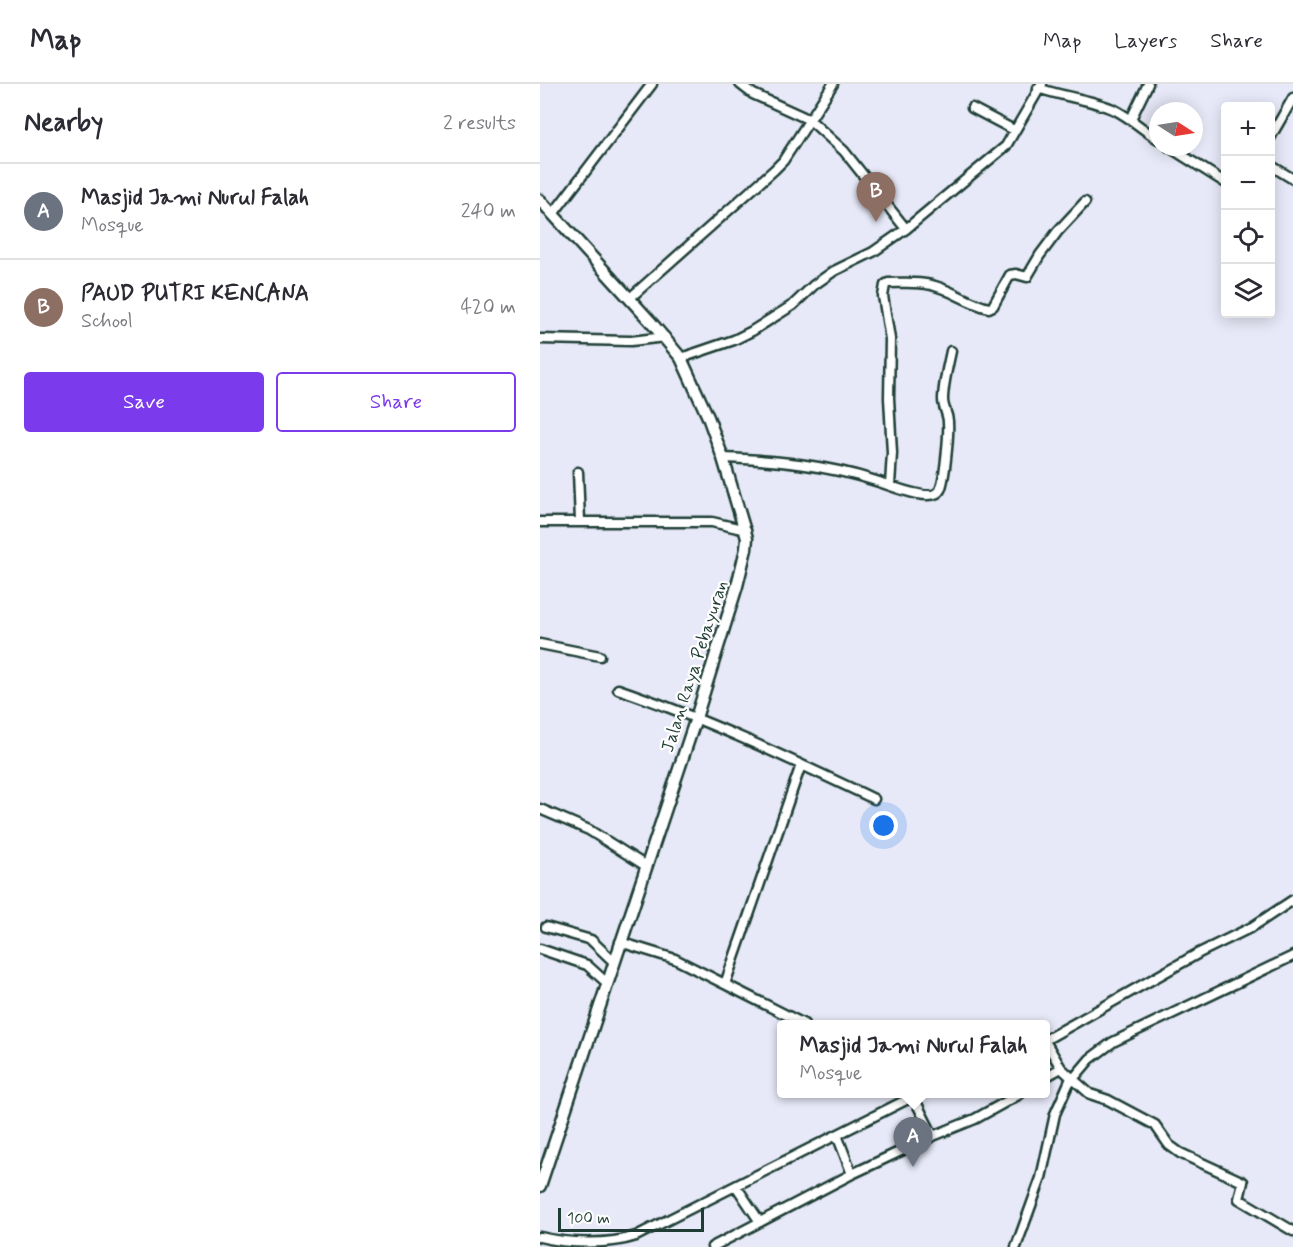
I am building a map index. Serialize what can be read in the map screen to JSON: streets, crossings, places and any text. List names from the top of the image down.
{
  "streets": {
    "main road": ["Jalan Raya Pebayuran"]
  },
  "scale_bar": "100 m",
  "north": "right",
  "page": {
    "header": "Map",
    "nav": ["Map", "Layers", "Share"],
    "heading": ["Nearby", "2 results"],
    "map_buttons": ["+", "−"],
    "list": [
      {
        "mark": "A",
        "name": "Masjid Jami Nurul Falah",
        "note": "Mosque",
        "value": "240 m"
      },
      {
        "mark": "B",
        "name": "PAUD PUTRI KENCANA",
        "note": "School",
        "value": "420 m"
      }
    ],
    "pins": ["B", "A"],
    "buttons": ["Save", "Share"],
    "popup": ["Masjid Jami Nurul Falah", "Mosque"],
    "scale": "100 m"
  }
}
